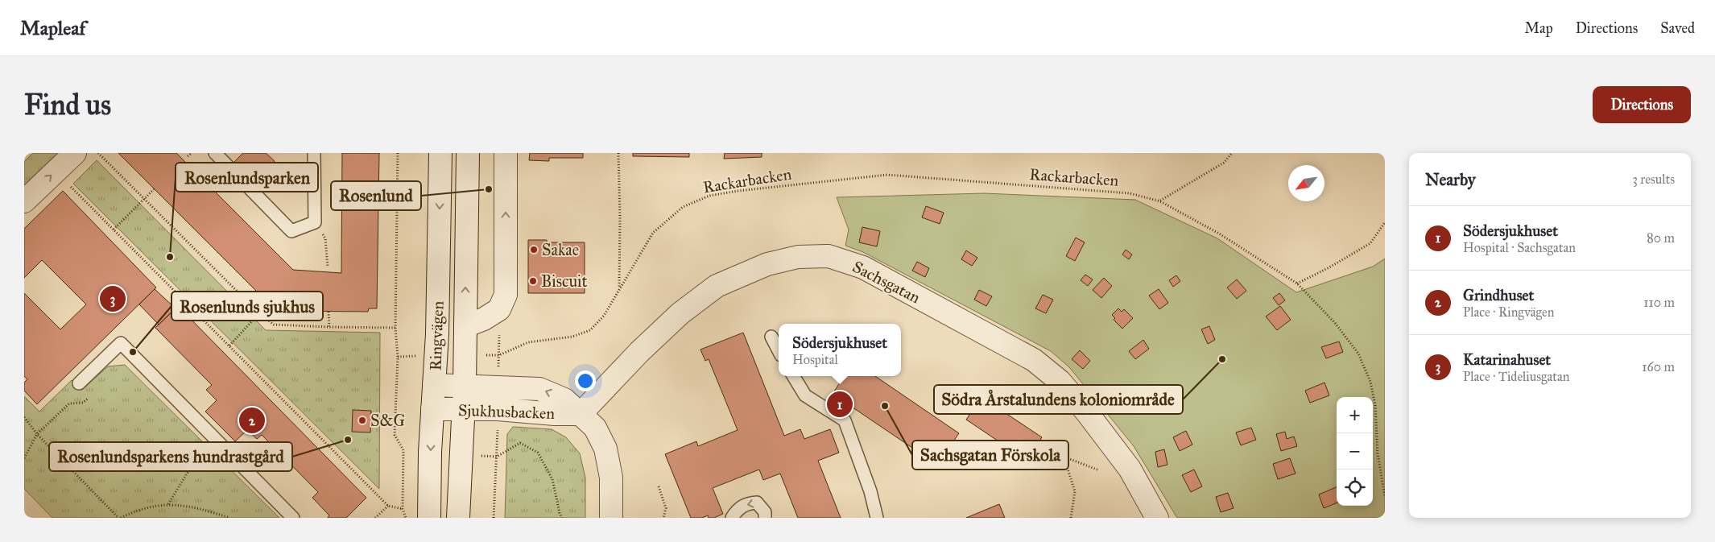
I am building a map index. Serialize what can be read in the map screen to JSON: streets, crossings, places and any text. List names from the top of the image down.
{
  "streets": {
    "street": ["Sachsgatan", "Ringvägen", "Sjukhusbacken"],
    "path": ["Rackarbacken"]
  },
  "crossings": [
    ["Sachsgatan", "Sjukhusbacken"],
    ["Ringvägen", "Sjukhusbacken"]
  ],
  "places": [
    "Rosenlund",
    "Sakae",
    "Rosenlundsparken",
    "Biscuit",
    "Rosenlunds sjukhus",
    "Södra Årstalundens koloniområde",
    "Sachsgatan Förskola",
    "S&G",
    "Rosenlundsparkens hundrastgård"
  ],
  "north": "bottom left",
  "page": {
    "header": "Mapleaf",
    "nav": ["Map", "Directions", "Saved"],
    "buttons": "Directions",
    "title": "Find us",
    "heading": ["Nearby", "3 results"],
    "list": [
      {
        "mark": "1",
        "name": "Södersjukhuset",
        "note": "Hospital · Sachsgatan",
        "value": "80 m"
      },
      {
        "mark": "2",
        "name": "Grindhuset",
        "note": "Place · Ringvägen",
        "value": "110 m"
      },
      {
        "mark": "3",
        "name": "Katarinahuset",
        "note": "Place · Tideliusgatan",
        "value": "160 m"
      }
    ],
    "pins": ["3", "1", "2"],
    "popup": ["Södersjukhuset", "Hospital"],
    "map_buttons": ["+", "−"]
  }
}
